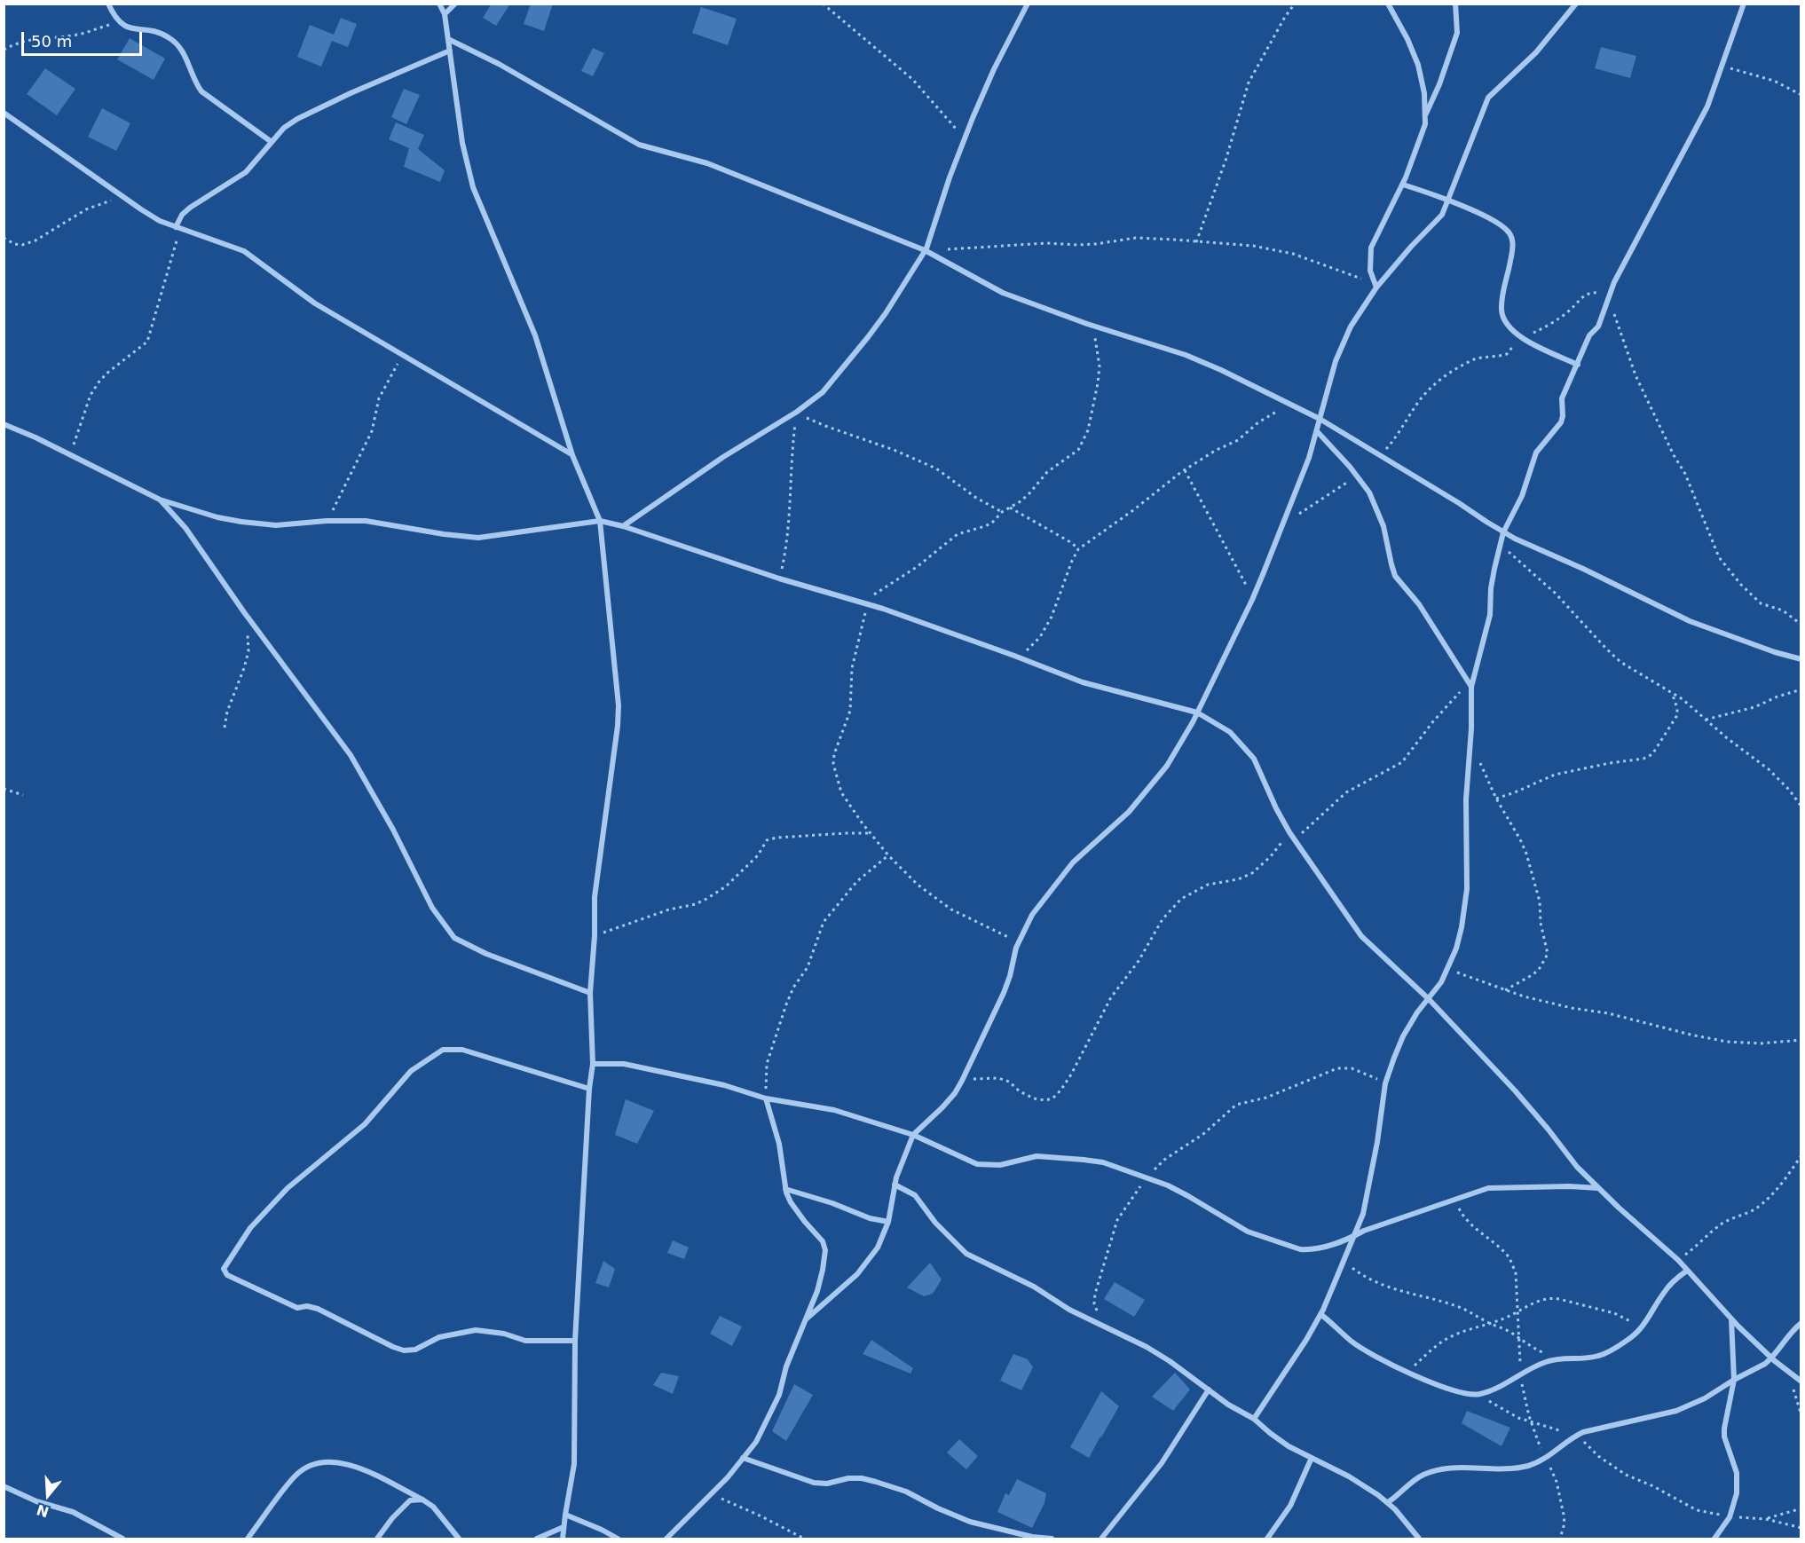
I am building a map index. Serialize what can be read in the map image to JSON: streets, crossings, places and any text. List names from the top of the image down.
{
  "scale_bar": "50 m",
  "north": "bottom"
}
